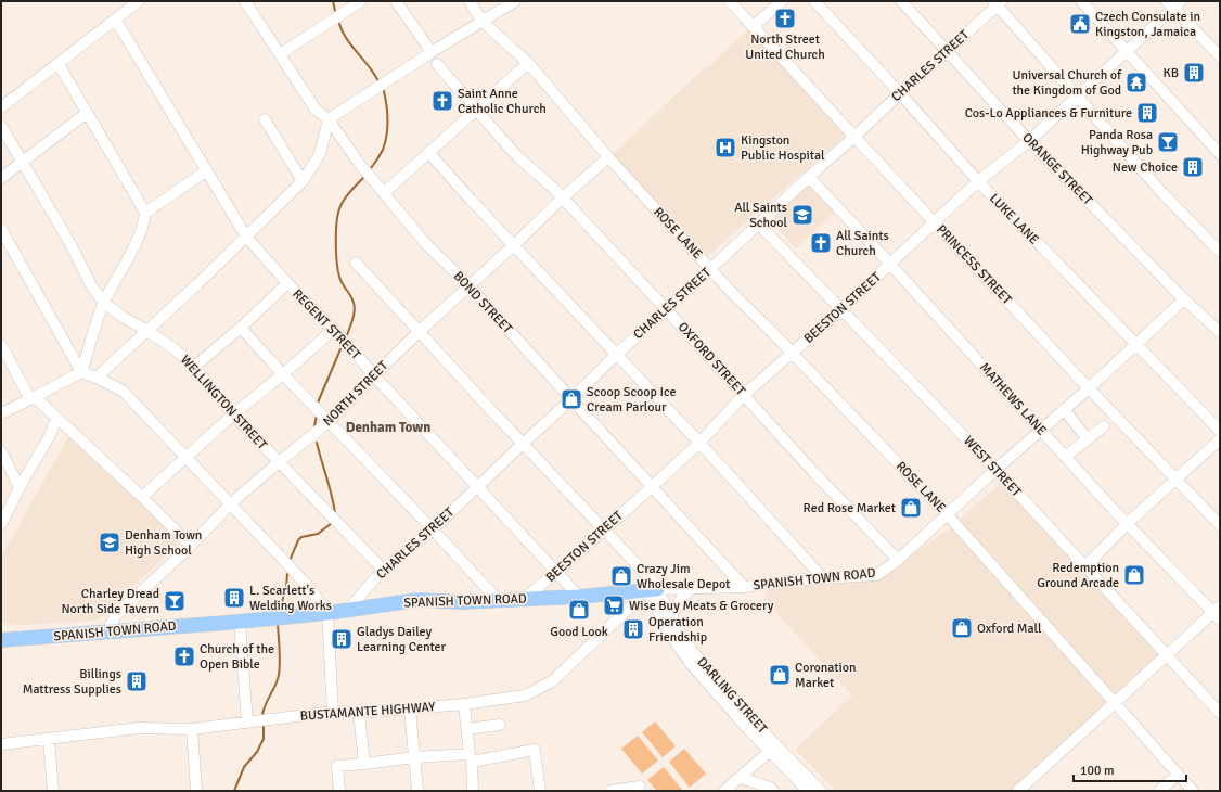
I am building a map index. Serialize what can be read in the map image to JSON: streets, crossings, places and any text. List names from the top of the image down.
{
  "streets": {
    "main road": ["SPANISH TOWN ROAD"],
    "street": [
      "CHARLES STREET",
      "ORANGE STREET",
      "LUKE LANE",
      "ROSE LANE",
      "PRINCESS STREET",
      "BOND STREET",
      "BEESTON STREET",
      "REGENT STREET",
      "OXFORD STREET",
      "NORTH STREET",
      "MATHEWS LANE",
      "WELLINGTON STREET",
      "WEST STREET",
      "DARLING STREET",
      "BUSTAMANTE HIGHWAY"
    ]
  },
  "crossings": [
    ["CHARLES STREET", "ORANGE STREET"],
    ["CHARLES STREET", "LUKE LANE"],
    ["CHARLES STREET", "ROSE LANE"],
    ["CHARLES STREET", "PRINCESS STREET"],
    ["CHARLES STREET", "BOND STREET"],
    ["CHARLES STREET", "REGENT STREET"],
    ["CHARLES STREET", "OXFORD STREET"],
    ["CHARLES STREET", "MATHEWS LANE"],
    ["CHARLES STREET", "WELLINGTON STREET"],
    ["CHARLES STREET", "WEST STREET"],
    ["CHARLES STREET", "SPANISH TOWN ROAD"],
    ["ORANGE STREET", "BEESTON STREET"],
    ["ORANGE STREET", "SPANISH TOWN ROAD"],
    ["LUKE LANE", "BEESTON STREET"],
    ["LUKE LANE", "SPANISH TOWN ROAD"],
    ["ROSE LANE", "BEESTON STREET"],
    ["ROSE LANE", "NORTH STREET"],
    ["ROSE LANE", "SPANISH TOWN ROAD"],
    ["PRINCESS STREET", "BEESTON STREET"],
    ["PRINCESS STREET", "SPANISH TOWN ROAD"],
    ["BOND STREET", "BEESTON STREET"],
    ["BOND STREET", "NORTH STREET"],
    ["BOND STREET", "SPANISH TOWN ROAD"],
    ["BEESTON STREET", "REGENT STREET"],
    ["BEESTON STREET", "OXFORD STREET"],
    ["BEESTON STREET", "MATHEWS LANE"],
    ["BEESTON STREET", "WEST STREET"],
    ["BEESTON STREET", "SPANISH TOWN ROAD"],
    ["REGENT STREET", "NORTH STREET"],
    ["REGENT STREET", "SPANISH TOWN ROAD"],
    ["OXFORD STREET", "NORTH STREET"],
    ["OXFORD STREET", "SPANISH TOWN ROAD"],
    ["NORTH STREET", "WELLINGTON STREET"],
    ["NORTH STREET", "SPANISH TOWN ROAD"],
    ["MATHEWS LANE", "SPANISH TOWN ROAD"],
    ["WEST STREET", "SPANISH TOWN ROAD"],
    ["SPANISH TOWN ROAD", "DARLING STREET"],
    ["SPANISH TOWN ROAD", "BUSTAMANTE HIGHWAY"],
    ["DARLING STREET", "BUSTAMANTE HIGHWAY"]
  ],
  "districts": ["Denham Town"],
  "places": {
    "church": [
      "North Street United Church",
      "Saint Anne Catholic Church",
      "All Saints Church",
      "Church of the Open Bible"
    ],
    "public building": ["Czech Consulate in Kingston, Jamaica"],
    "building": [
      "KB",
      "Cos-Lo Appliances & Furniture",
      "New Choice",
      "L. Scarlett's Welding Works",
      "Operation Friendship",
      "Gladys Dailey Learning Center",
      "Billings Mattress Supplies"
    ],
    "temple": ["Universal Church of the Kingdom of God"],
    "bar": ["Panda Rosa Highway Pub", "Charley Dread North Side Tavern"],
    "hospital": ["Kingston Public Hospital"],
    "school or university": ["All Saints School", "Denham Town High School"],
    "shop": [
      "Scoop Scoop Ice Cream Parlour",
      "Red Rose Market",
      "Redemption Ground Arcade",
      "Crazy Jim Wholesale Depot",
      "Good Look",
      "Oxford Mall",
      "Coronation Market"
    ],
    "supermarket": ["Wise Buy Meats & Grocery"]
  },
  "scale_bar": "100 m"
}
